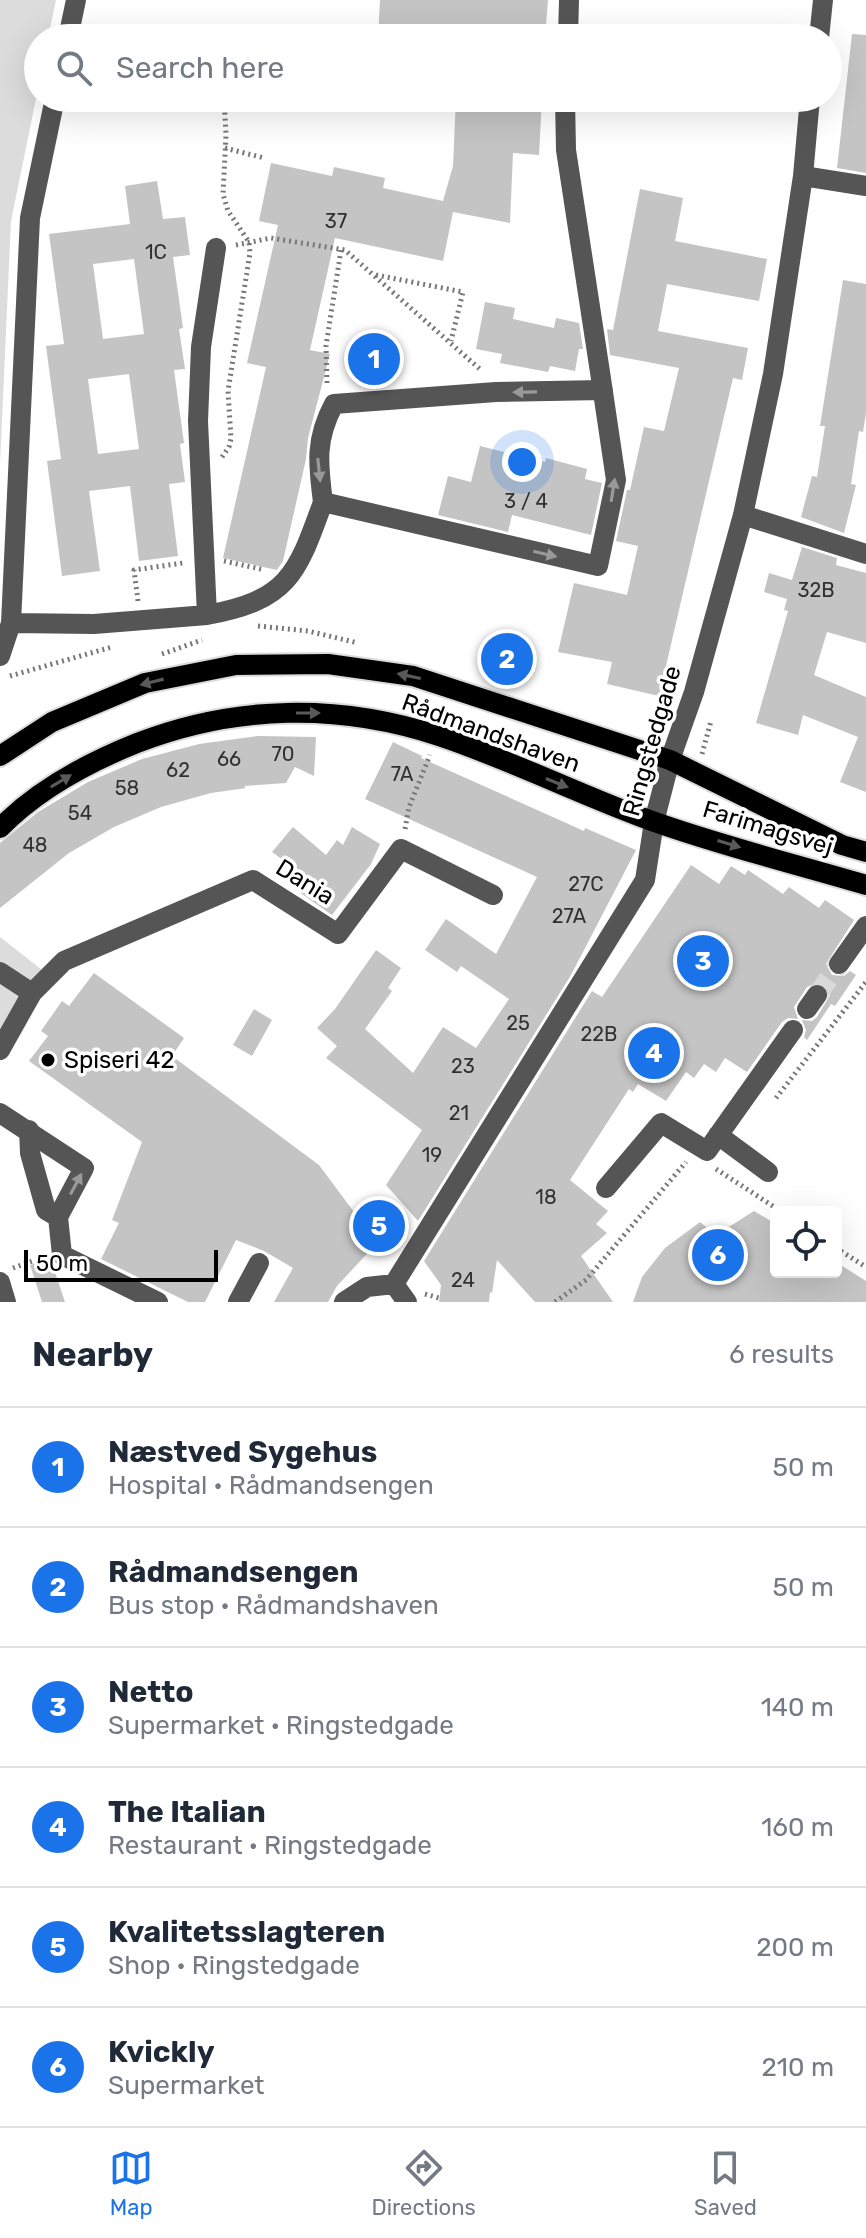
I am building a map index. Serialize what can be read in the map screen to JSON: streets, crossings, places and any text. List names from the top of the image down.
{
  "streets": {
    "main road": ["Rådmandshaven", "Farimagsvej"],
    "street": ["Ringstedgade", "Dania"]
  },
  "crossings": [
    ["Rådmandshaven", "Ringstedgade"],
    ["Rådmandshaven", "Farimagsvej"],
    ["Ringstedgade", "Farimagsvej"]
  ],
  "places": ["Spiseri 42"],
  "house_numbers": [
    "37",
    "1C",
    "3 / 4",
    "32B",
    "70",
    "66",
    "62",
    "7A",
    "58",
    "54",
    "48",
    "27C",
    "27A",
    "25",
    "22B",
    "23",
    "21",
    "19",
    "18",
    "24"
  ],
  "scale_bar": "50 m",
  "page": {
    "search": "Search here",
    "pins": [
      "1",
      "2",
      "3",
      "4",
      "5",
      "6"
    ],
    "scale": "50 m",
    "heading": ["Nearby", "6 results"],
    "list": [
      {
        "mark": "1",
        "name": "Næstved Sygehus",
        "note": "Hospital · Rådmandsengen",
        "value": "50 m"
      },
      {
        "mark": "2",
        "name": "Rådmandsengen",
        "note": "Bus stop · Rådmandshaven",
        "value": "50 m"
      },
      {
        "mark": "3",
        "name": "Netto",
        "note": "Supermarket · Ringstedgade",
        "value": "140 m"
      },
      {
        "mark": "4",
        "name": "The Italian",
        "note": "Restaurant · Ringstedgade",
        "value": "160 m"
      },
      {
        "mark": "5",
        "name": "Kvalitetsslagteren",
        "note": "Shop · Ringstedgade",
        "value": "200 m"
      },
      {
        "mark": "6",
        "name": "Kvickly",
        "note": "Supermarket",
        "value": "210 m"
      }
    ],
    "nav": ["Map", "Directions", "Saved"]
  }
}
